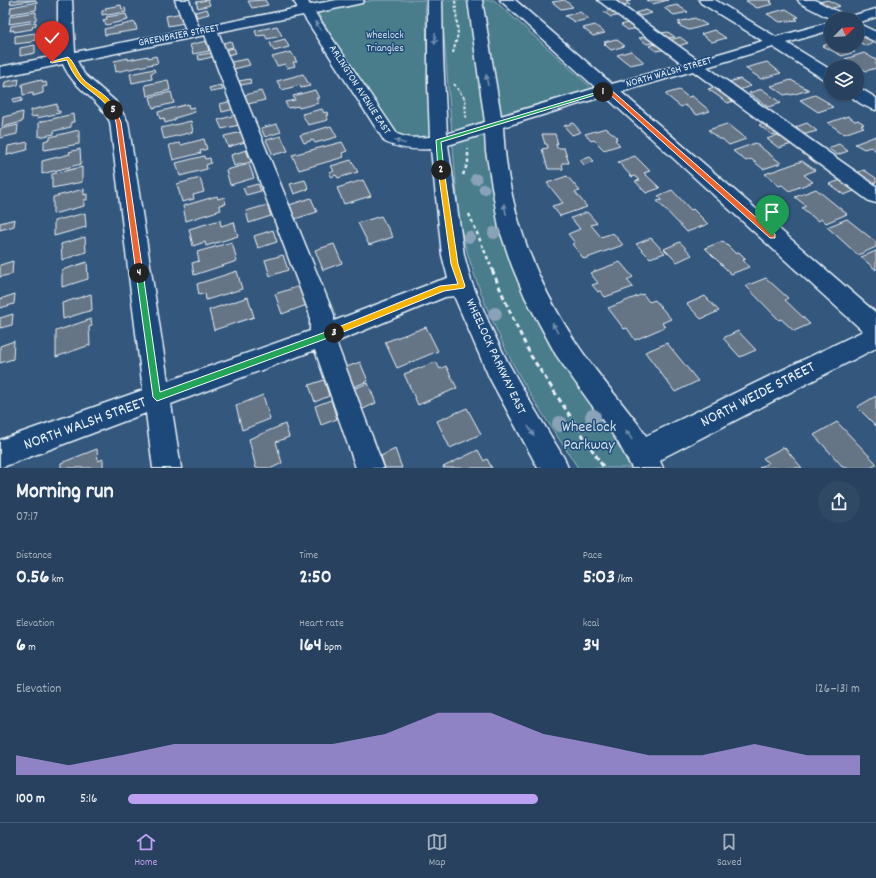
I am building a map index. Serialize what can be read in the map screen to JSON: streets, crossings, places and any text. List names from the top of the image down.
{
  "streets": {
    "street": [
      "GREENBRIER STREET",
      "NORTH WALSH STREET",
      "ARLINGTON AVENUE EAST",
      "WHEELOCK PARKWAY EAST",
      "NORTH WEIDE STREET"
    ]
  },
  "crossings": [
    ["GREENBRIER STREET", "ARLINGTON AVENUE EAST"],
    ["NORTH WALSH STREET", "ARLINGTON AVENUE EAST"],
    ["NORTH WALSH STREET", "WHEELOCK PARKWAY EAST"],
    ["ARLINGTON AVENUE EAST", "WHEELOCK PARKWAY EAST"]
  ],
  "parks": ["Wheelock Triangles", "Wheelock Parkway"],
  "north": "top right",
  "page": {
    "pins": [
      "1",
      "5",
      "2",
      "4",
      "3"
    ],
    "heading": ["Morning run", "07:17"],
    "stats": [
      ["Distance", "0.56 km"],
      ["Time", "2:50"],
      ["Pace", "5:03 /km"],
      ["Elevation", "6 m"],
      ["Heart rate", "164 bpm"],
      ["kcal", "34"]
    ],
    "chart": ["Elevation", "126–131 m"],
    "list": [
      {
        "name": "100 m",
        "note": "5:16"
      }
    ],
    "tabs": ["Home", "Map", "Saved"]
  }
}
